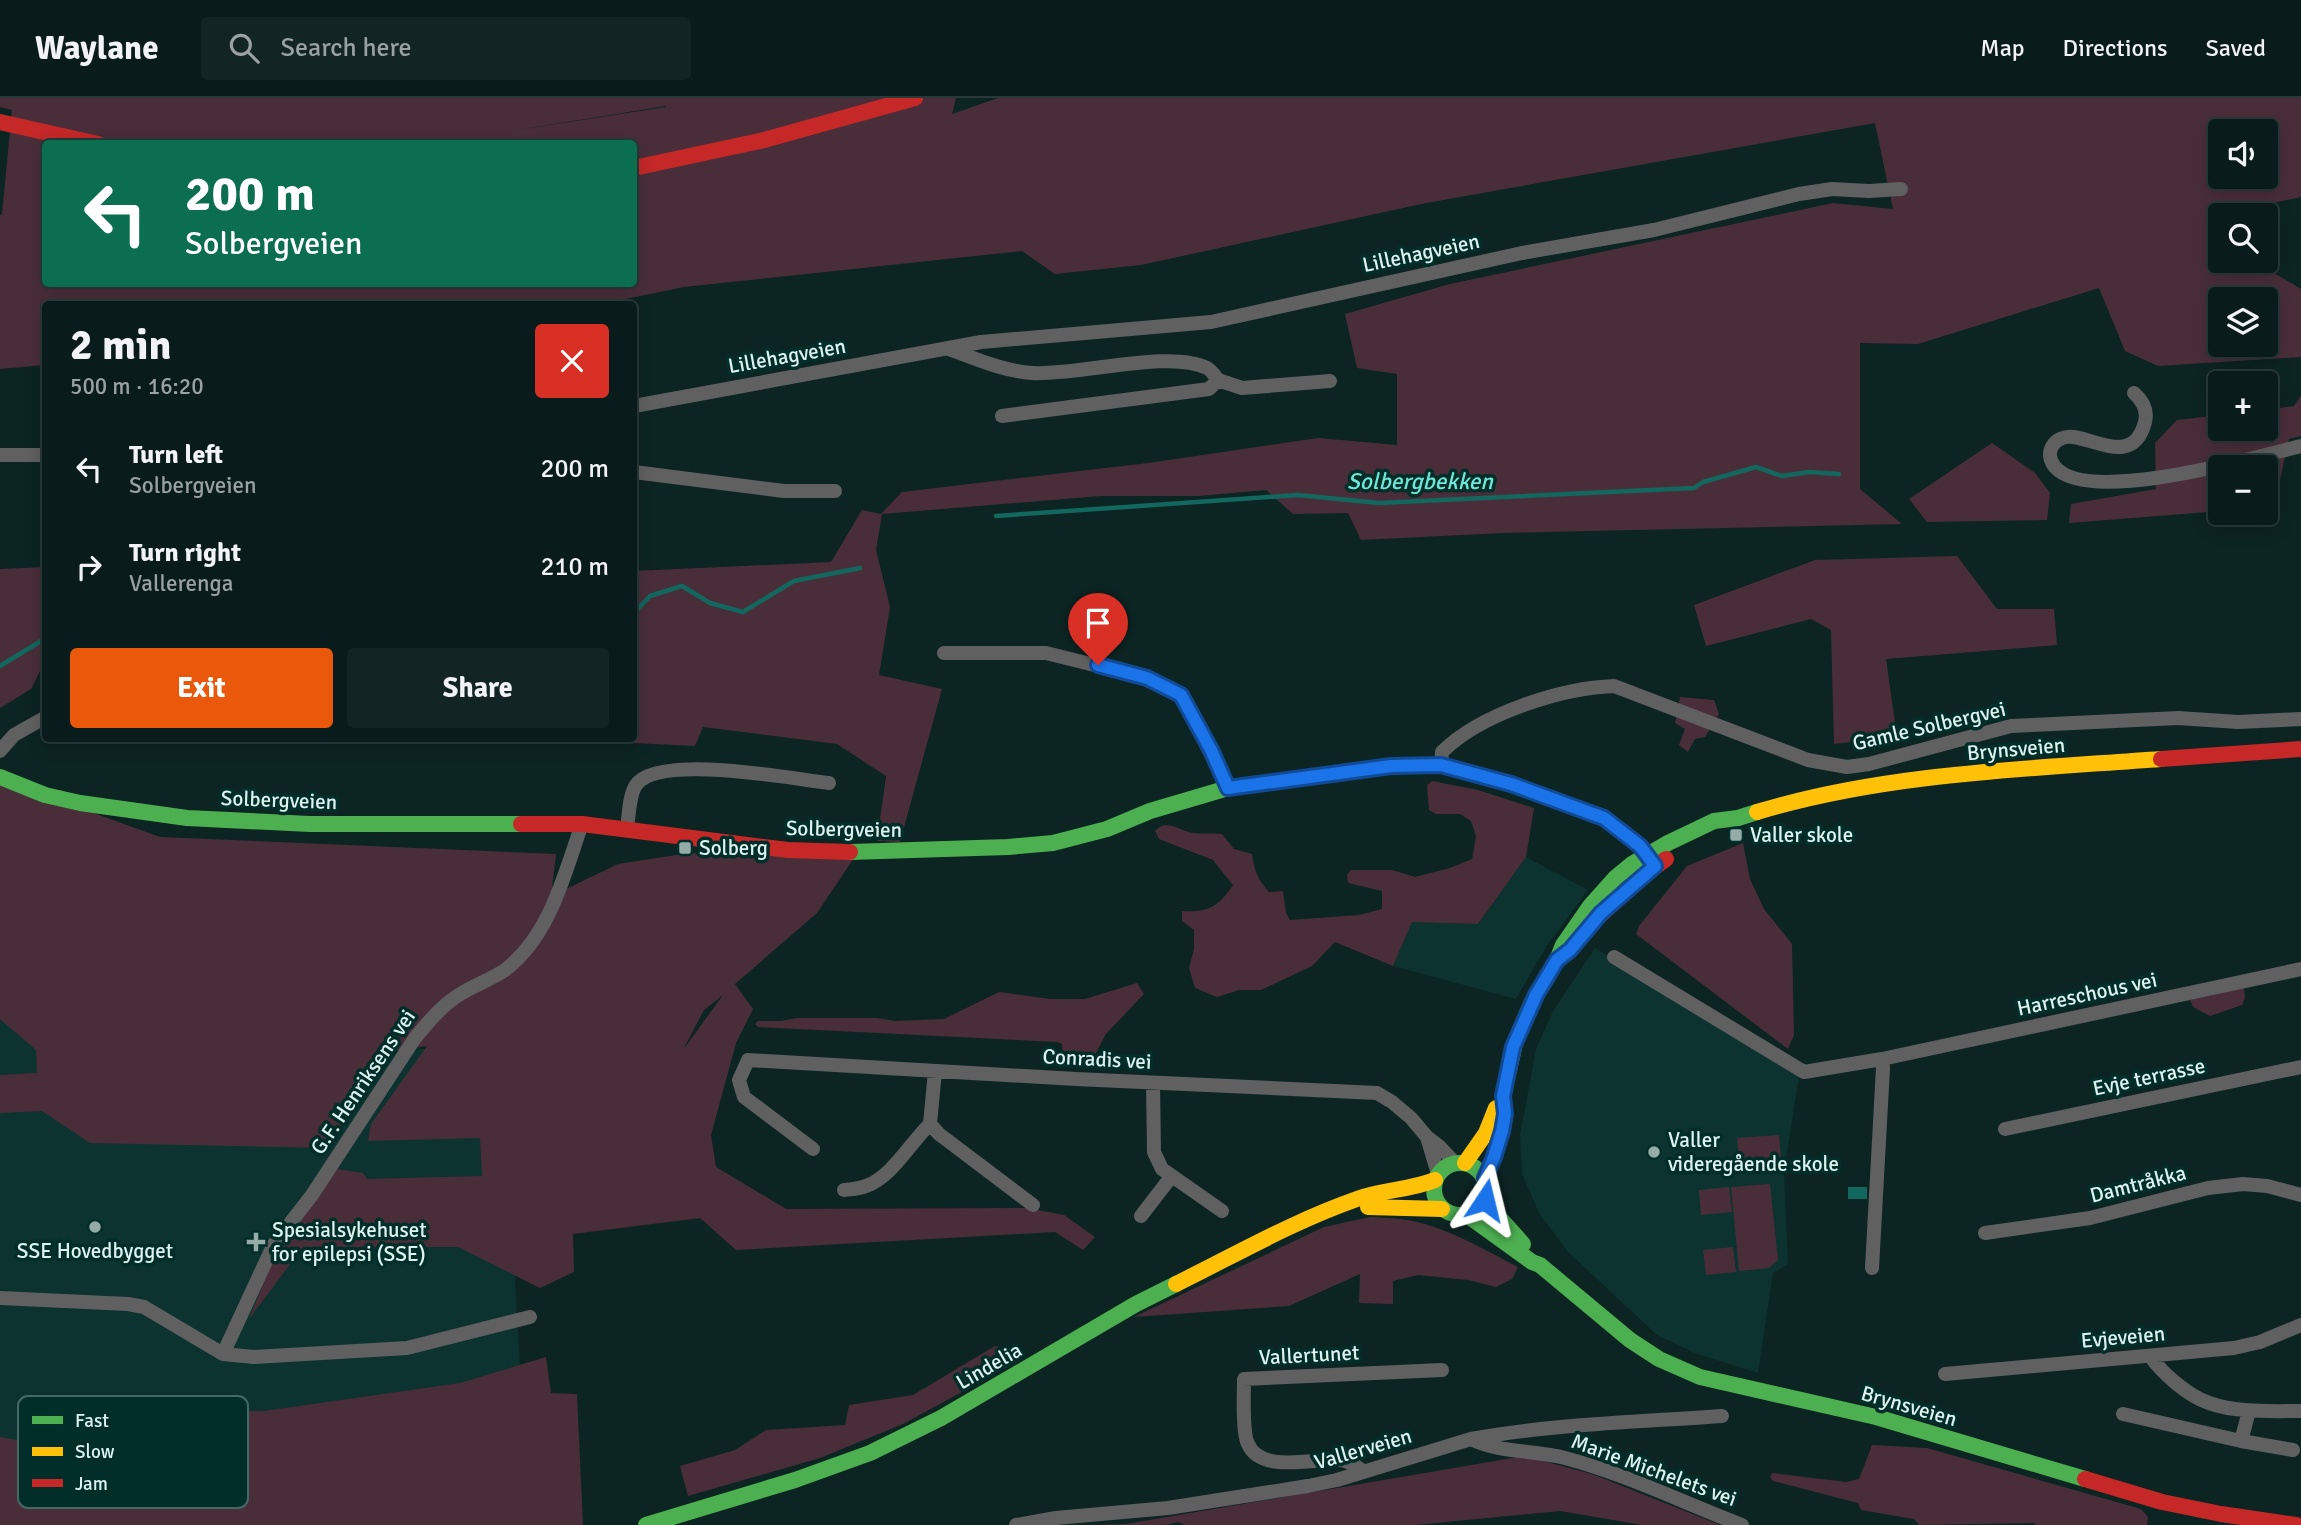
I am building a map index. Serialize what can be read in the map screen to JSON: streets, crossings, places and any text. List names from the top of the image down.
{
  "streets": {
    "main road": ["Brynsveien", "Solbergveien", "Lindelia"],
    "street": [
      "Lillehagveien",
      "Gamle Solbergvei",
      "Harreschous vei",
      "Conradis vei",
      "Evje terrasse",
      "G.F. Henriksens vei",
      "Damtråkka",
      "Evjeveien",
      "Vallertunet",
      "Vallerveien",
      "Marie Michelets vei"
    ]
  },
  "crossings": [
    ["Gamle Solbergvei", "Solbergveien"],
    ["Brynsveien", "Solbergveien"],
    ["Brynsveien", "Conradis vei"],
    ["Brynsveien", "Lindelia"],
    ["Solbergveien", "G.F. Henriksens vei"],
    ["Conradis vei", "Lindelia"],
    ["Vallertunet", "Vallerveien"],
    ["Vallerveien", "Marie Michelets vei"]
  ],
  "water": ["Solbergbekken"],
  "places": {
    "transit": ["Valler skole", "Solberg"],
    "other": ["Valler videregående skole", "SSE Hovedbygget"],
    "health": ["Spesialsykehuset for epilepsi (SSE)"]
  },
  "legend": ["Fast", "Slow", "Jam"],
  "page": {
    "header": "Waylane",
    "search": "Search here",
    "nav": ["Map", "Directions", "Saved"],
    "map_buttons": ["+", "−"],
    "turn": ["200 m", "Solbergveien"],
    "heading": ["2 min", "500 m · 16:20"],
    "list": [
      {
        "name": "Turn left",
        "note": "Solbergveien",
        "value": "200 m"
      },
      {
        "name": "Turn right",
        "note": "Vallerenga",
        "value": "210 m"
      }
    ],
    "buttons": ["Exit", "Share"]
  }
}
